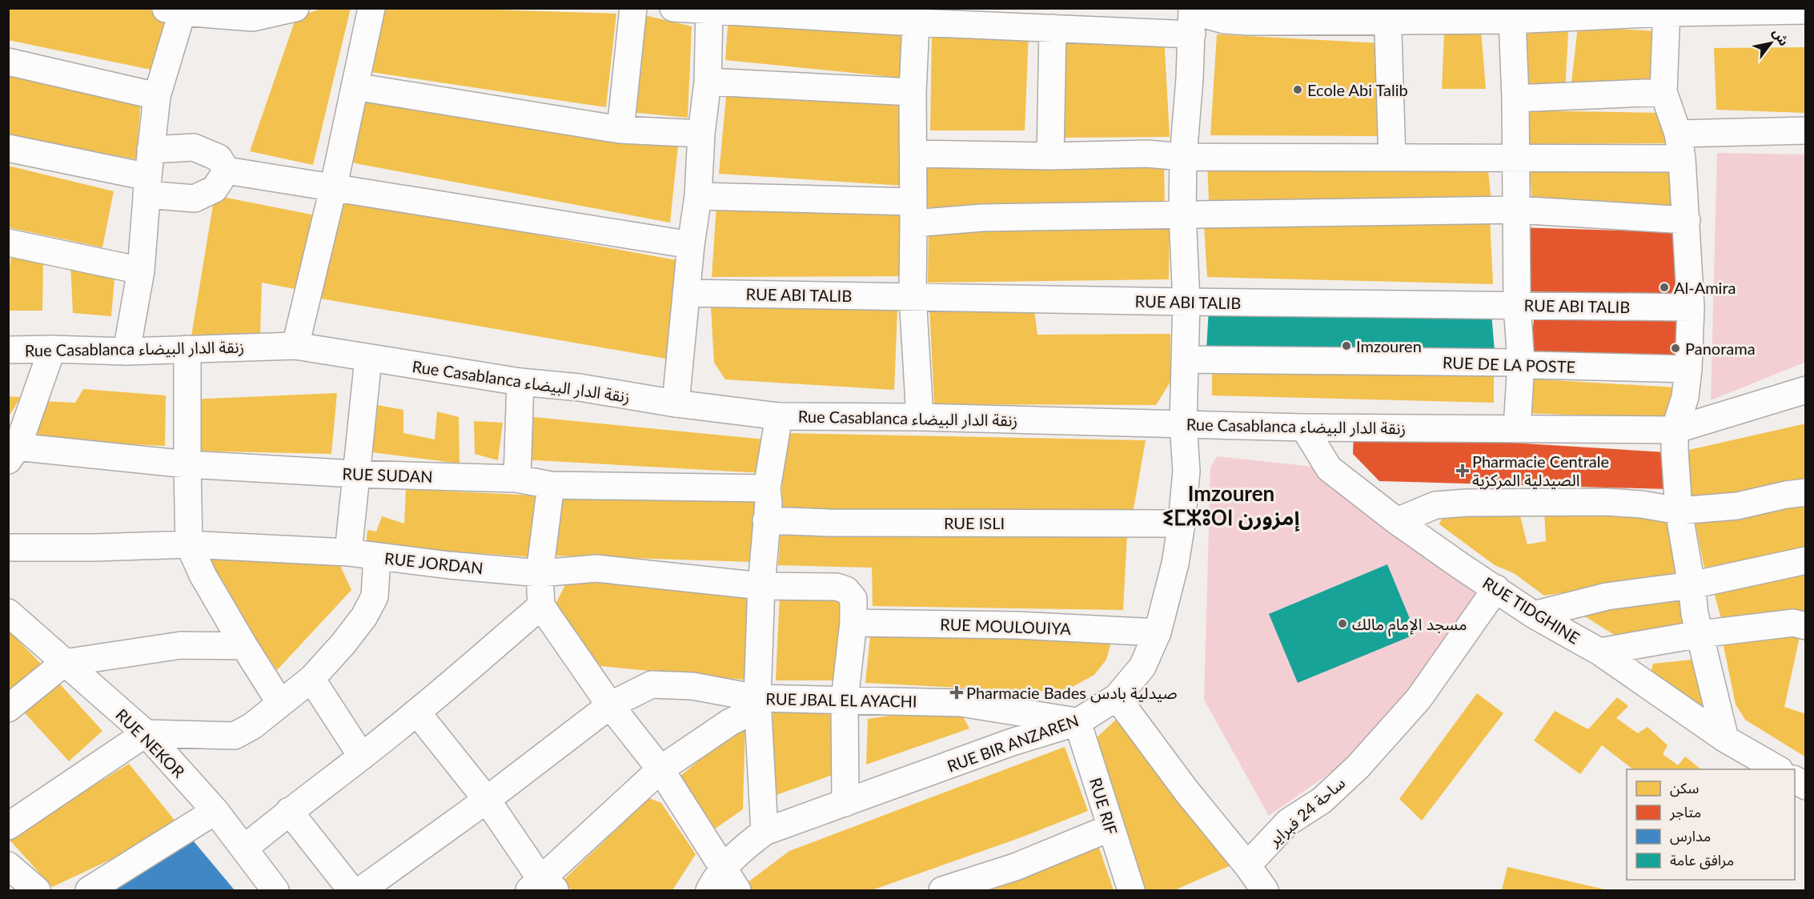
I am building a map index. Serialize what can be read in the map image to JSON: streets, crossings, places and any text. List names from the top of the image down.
{
  "streets": {
    "street": [
      "RUE ABI TALIB",
      "Rue Casablanca زنقة الدار البيضاء",
      "RUE DE LA POSTE",
      "RUE SUDAN",
      "RUE ISLI",
      "RUE JORDAN",
      "RUE TIDGHINE",
      "RUE MOULOUIYA",
      "RUE JBAL EL AYACHI",
      "RUE NEKOR",
      "RUE BIR ANZAREN",
      "RUE RIF",
      "ساحة 24 فبراير"
    ]
  },
  "crossings": [
    ["RUE ABI TALIB", "RUE BIR ANZAREN"],
    ["Rue Casablanca زنقة الدار البيضاء", "RUE TIDGHINE"],
    ["Rue Casablanca زنقة الدار البيضاء", "RUE BIR ANZAREN"],
    ["RUE DE LA POSTE", "RUE BIR ANZAREN"],
    ["RUE ISLI", "RUE BIR ANZAREN"],
    ["RUE JORDAN", "RUE MOULOUIYA"],
    ["RUE TIDGHINE", "ساحة 24 فبراير"],
    ["RUE MOULOUIYA", "RUE BIR ANZAREN"],
    ["RUE JBAL EL AYACHI", "RUE BIR ANZAREN"],
    ["RUE JBAL EL AYACHI", "RUE RIF"],
    ["RUE BIR ANZAREN", "RUE RIF"]
  ],
  "districts": ["Imzouren ⵉⵎⵣⵓⵔⵏ إمزورن"],
  "places": {
    "other": [
      "Ecole Abi Talib",
      "Al-Amira",
      "Imzouren",
      "Panorama",
      "مسجد الإمام مالك"
    ],
    "health": ["Pharmacie Centrale الصيدلية المركزية", "Pharmacie Bades صيدلية بادس"]
  },
  "legend": [
    "سكن",
    "متاجر",
    "مدارس",
    "مرافق عامة"
  ],
  "north": "top right"
}
